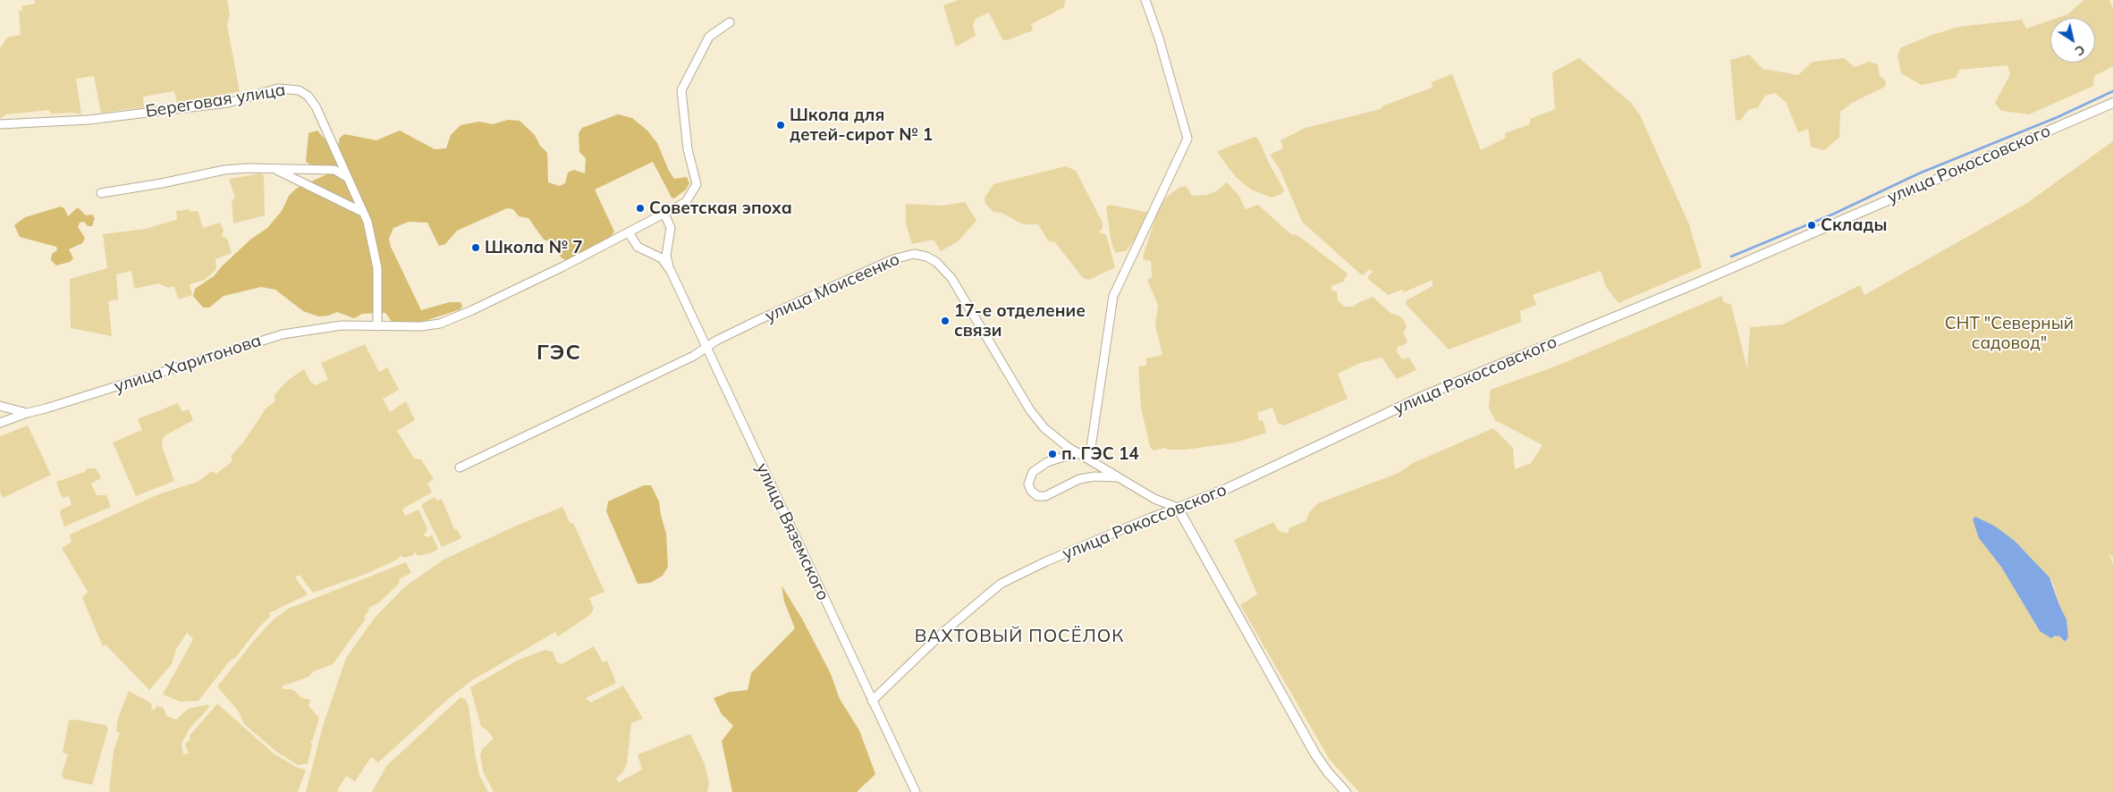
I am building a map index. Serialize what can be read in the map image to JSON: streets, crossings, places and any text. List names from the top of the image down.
{
  "streets": {
    "street": [
      "Береговая улица",
      "улица Рокоссовского",
      "улица Моисеенко",
      "улица Харитонова",
      "улица Вяземского"
    ]
  },
  "crossings": [
    ["улица Рокоссовского", "улица Моисеенко"],
    ["улица Рокоссовского", "улица Вяземского"],
    ["улица Моисеенко", "улица Вяземского"]
  ],
  "districts": ["ГЭС", "ВАХТОВЫЙ ПОСЁЛОК"],
  "parks": ["СНТ \"Северный садовод\""],
  "places": [
    "Школа для детей-сирот № 1",
    "Советская эпоха",
    "Склады",
    "Школа № 7",
    "17-е отделение связи",
    "п. ГЭС 14"
  ],
  "north": "bottom right"
}
